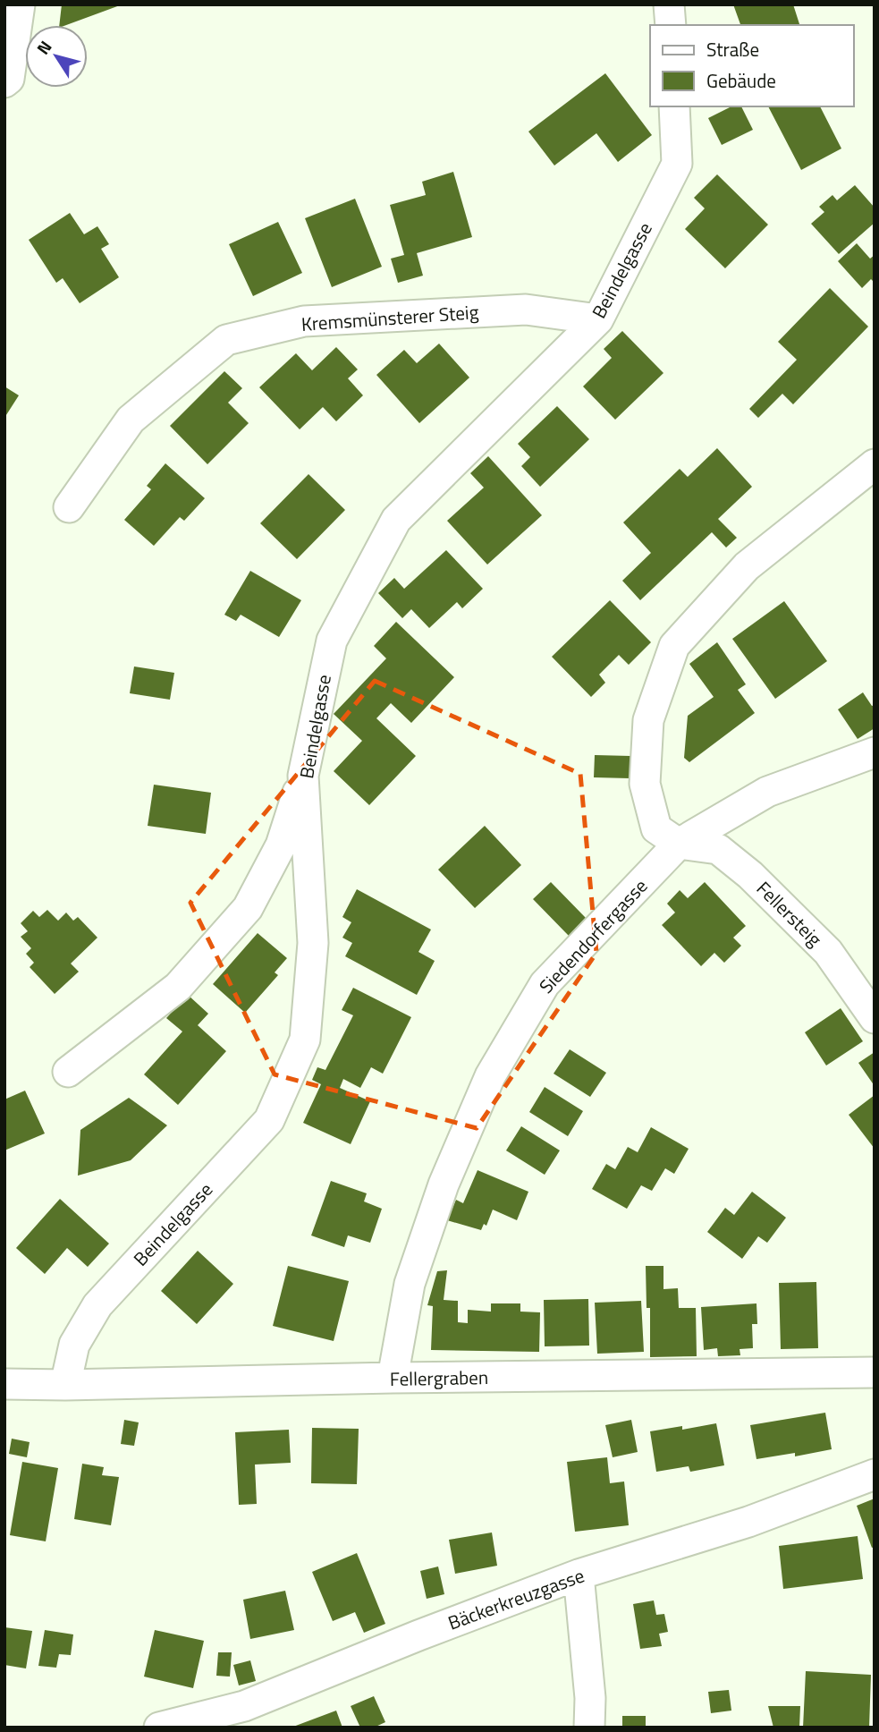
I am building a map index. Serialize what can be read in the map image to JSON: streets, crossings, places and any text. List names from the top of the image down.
{
  "streets": {
    "street": [
      "Beindelgasse",
      "Kremsmünsterer Steig",
      "Fellersteig",
      "Siedendorfergasse",
      "Fellergraben",
      "Bäckerkreuzgasse"
    ]
  },
  "crossings": [
    ["Beindelgasse", "Kremsmünsterer Steig"],
    ["Beindelgasse", "Fellergraben"],
    ["Fellersteig", "Siedendorfergasse"],
    ["Siedendorfergasse", "Fellergraben"]
  ],
  "legend": ["Straße", "Gebäude"],
  "north": "top left"
}
